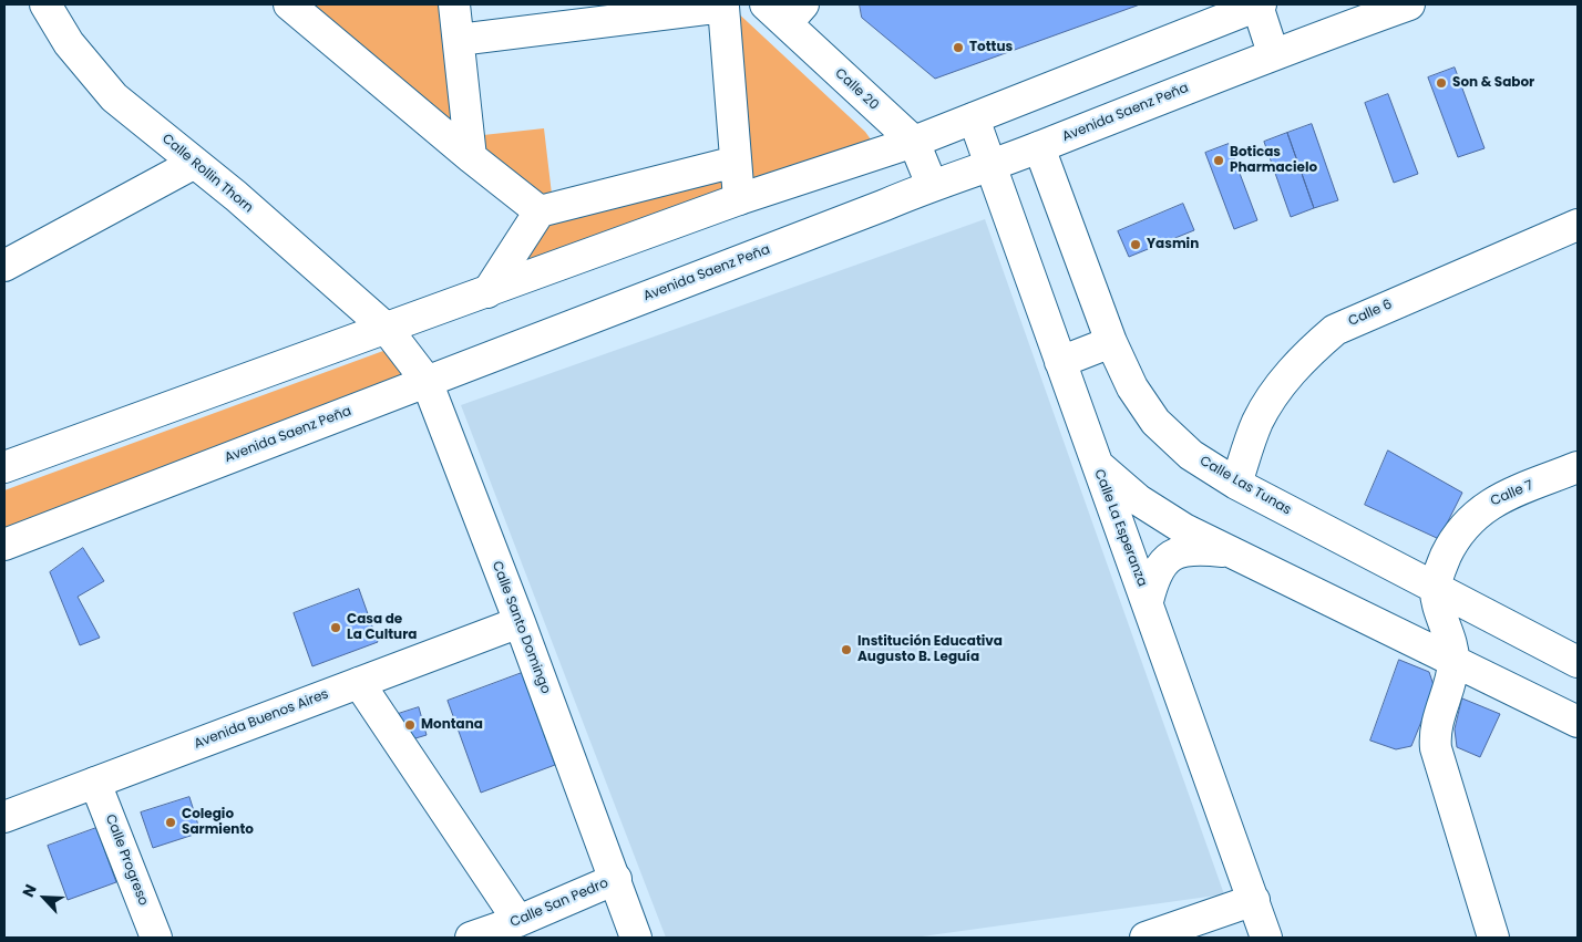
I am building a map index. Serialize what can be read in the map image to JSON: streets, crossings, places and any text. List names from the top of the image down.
{
  "streets": {
    "street": [
      "Calle 20",
      "Avenida Saenz Peña",
      "Calle Rollin Thorn",
      "Calle 6",
      "Calle Las Tunas",
      "Calle 7",
      "Calle La Esperanza",
      "Calle Santo Domingo",
      "Avenida Buenos Aires",
      "Calle Progreso",
      "Calle San Pedro"
    ]
  },
  "crossings": [
    ["Calle 20", "Avenida Saenz Peña"],
    ["Avenida Saenz Peña", "Calle Las Tunas"],
    ["Avenida Saenz Peña", "Calle La Esperanza"],
    ["Avenida Saenz Peña", "Calle Santo Domingo"],
    ["Calle Rollin Thorn", "Calle Santo Domingo"],
    ["Calle 6", "Calle Las Tunas"],
    ["Calle Las Tunas", "Calle 7"],
    ["Calle Santo Domingo", "Avenida Buenos Aires"],
    ["Calle Santo Domingo", "Calle San Pedro"],
    ["Avenida Buenos Aires", "Calle Progreso"]
  ],
  "places": [
    "Tottus",
    "Son & Sabor",
    "Boticas Pharmacielo",
    "Yasmin",
    "Casa de La Cultura",
    "Institución Educativa Augusto B. Leguía",
    "Montana",
    "Colegio Sarmiento"
  ],
  "north": "top left"
}
